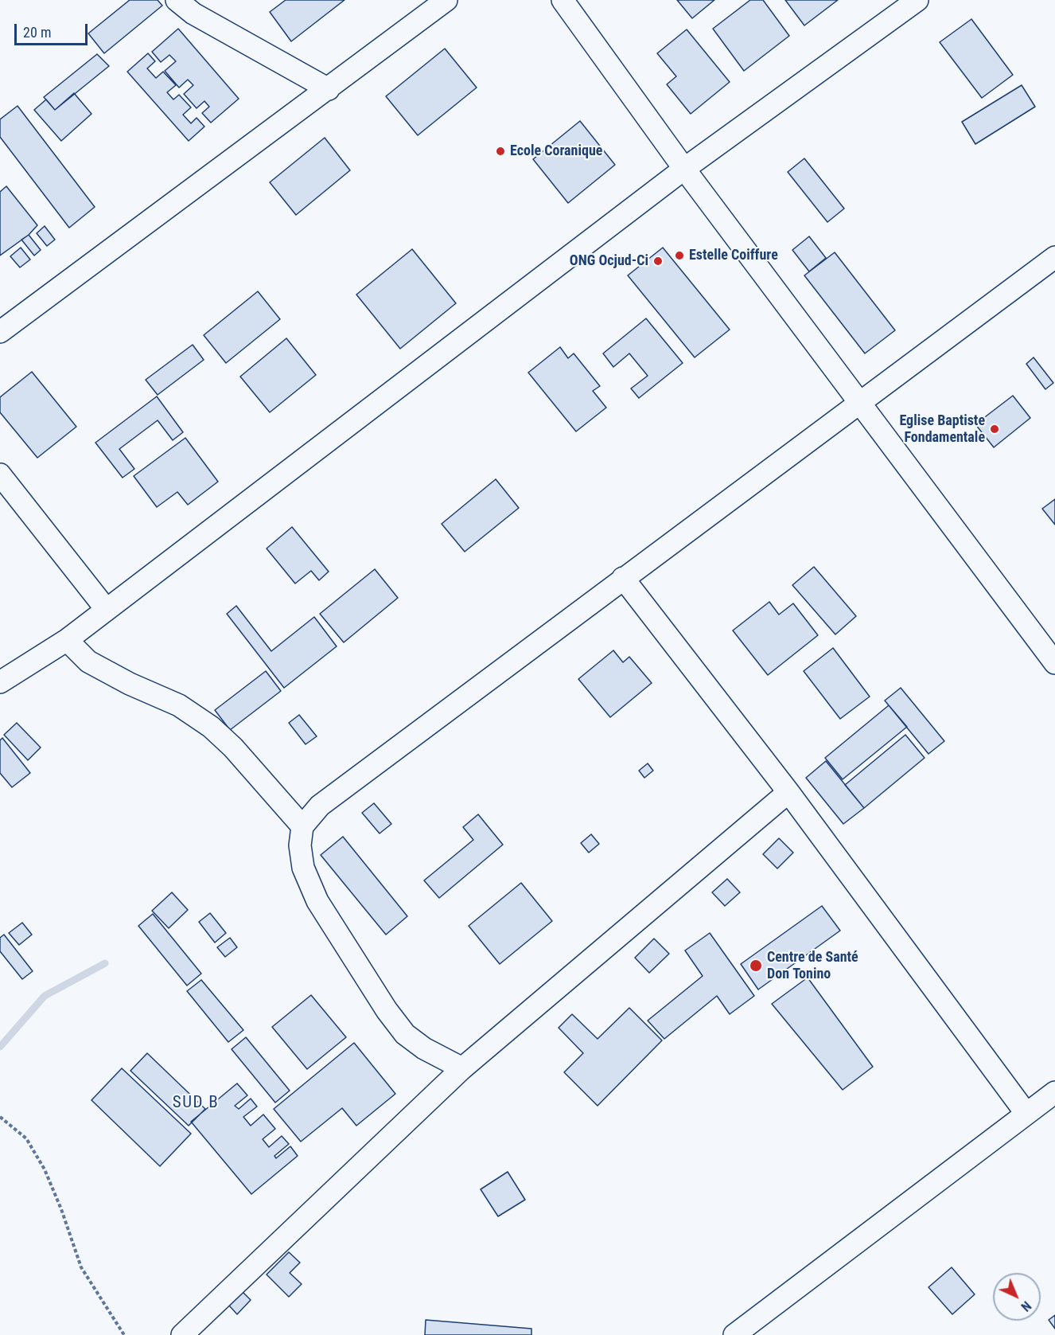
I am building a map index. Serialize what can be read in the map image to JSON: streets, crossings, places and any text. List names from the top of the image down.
{
  "districts": ["SUD B"],
  "places": [
    "Ecole Coranique",
    "Estelle Coiffure",
    "ONG Ocjud-Ci",
    "Eglise Baptiste Fondamentale",
    "Centre de Santé Don Tonino"
  ],
  "scale_bar": "20 m",
  "north": "bottom right"
}
